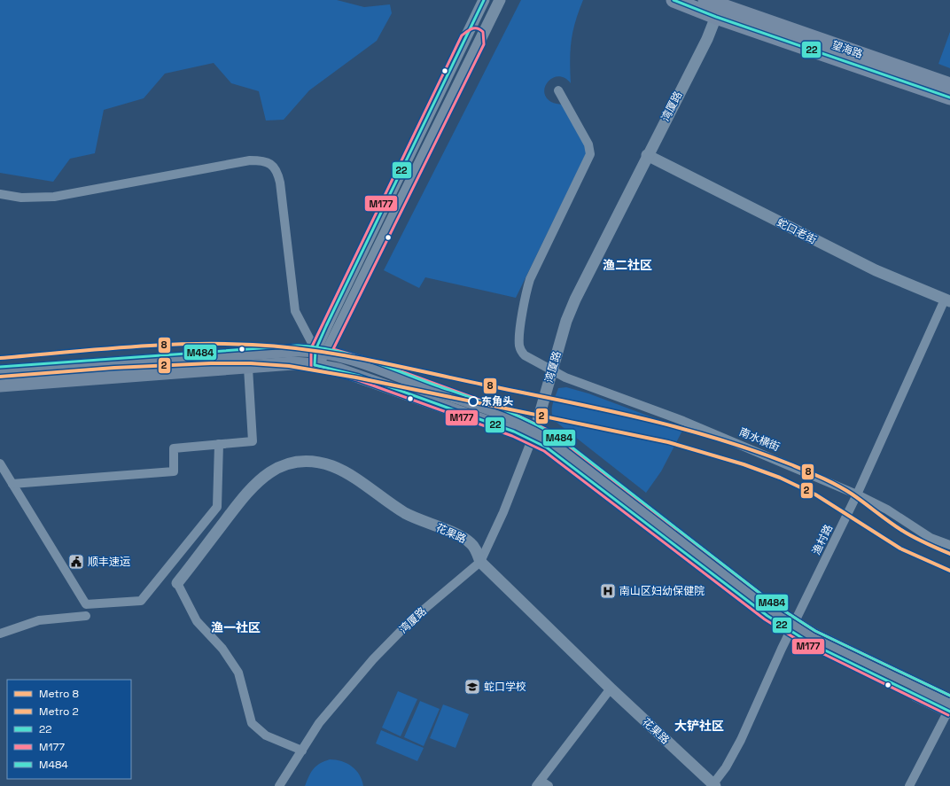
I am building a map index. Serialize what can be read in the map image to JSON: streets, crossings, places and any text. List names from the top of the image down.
{
  "streets": {
    "main road": ["望海路"],
    "street": [
      "湾厦路",
      "蛇口老街",
      "南水横街",
      "花果路",
      "渔村路"
    ]
  },
  "crossings": [
    ["望海路", "湾厦路"],
    ["湾厦路", "蛇口老街"],
    ["湾厦路", "南水横街"],
    ["湾厦路", "花果路"],
    ["蛇口老街", "渔村路"],
    ["南水横街", "渔村路"],
    ["花果路", "渔村路"]
  ],
  "districts": ["渔二社区", "渔一社区", "大铲社区"],
  "places": {
    "other": ["东角头"],
    "public building": ["顺丰速运"],
    "hospital": ["南山区妇幼保健院"],
    "school or university": ["蛇口学校"]
  },
  "lines": [
    "transit line 22",
    "transit line M177",
    "metro line 8",
    "transit line M484",
    "metro line 2"
  ],
  "legend": [
    "Metro 8",
    "Metro 2",
    "22",
    "M177",
    "M484"
  ]
}
